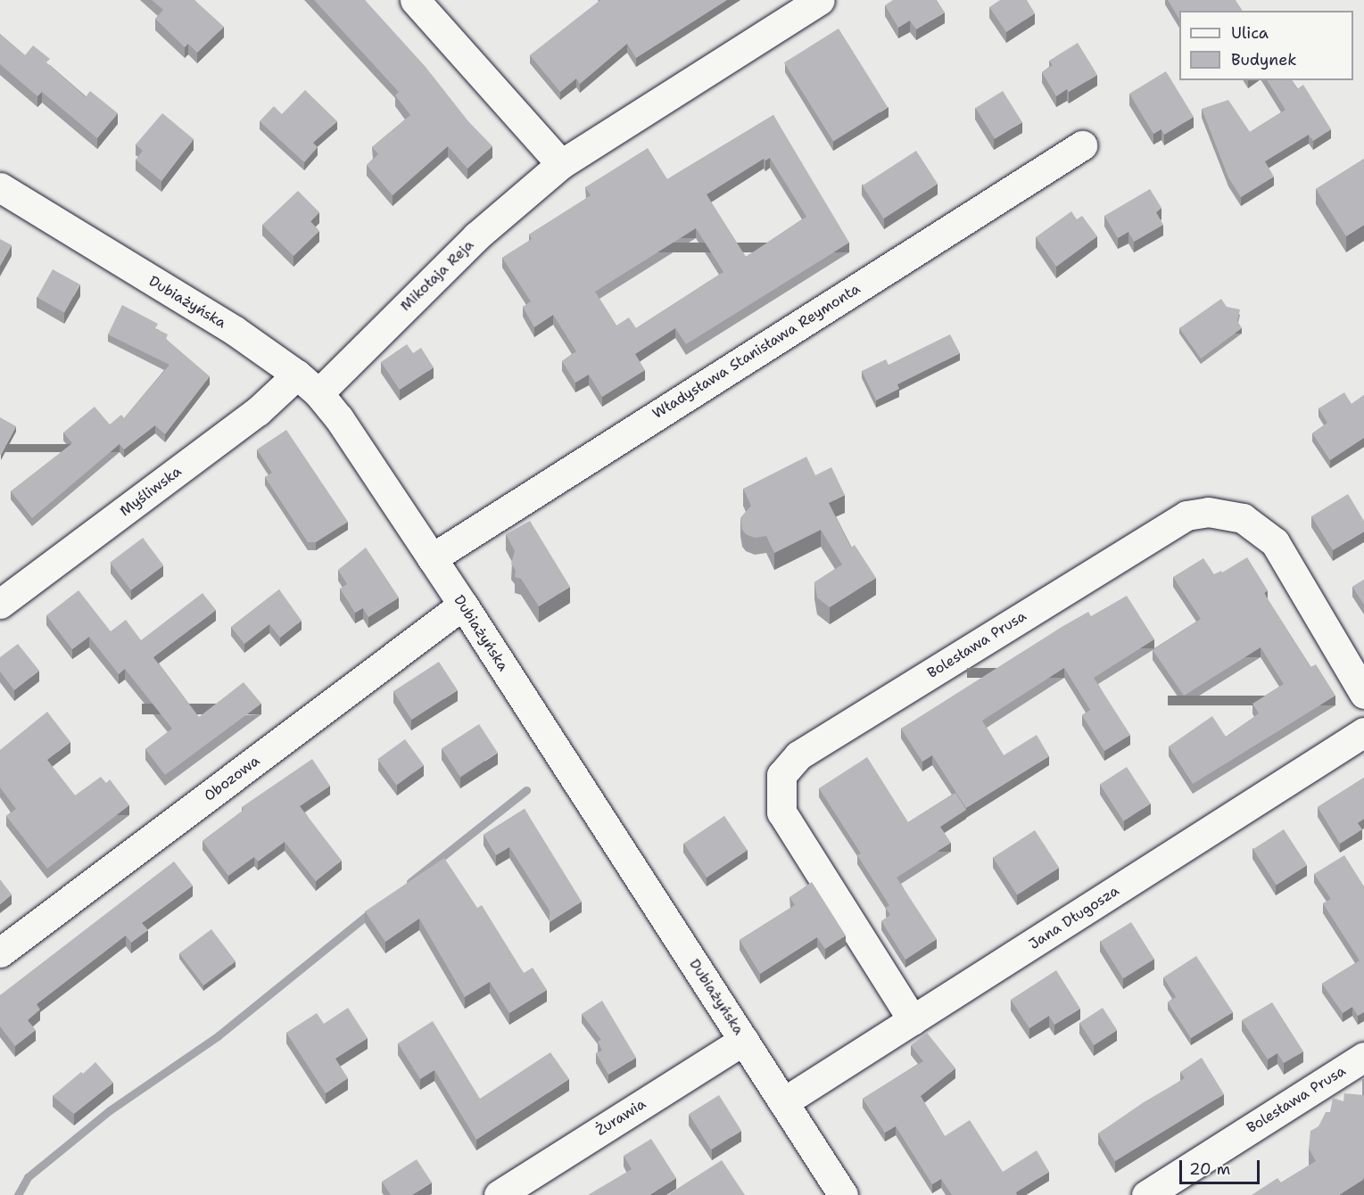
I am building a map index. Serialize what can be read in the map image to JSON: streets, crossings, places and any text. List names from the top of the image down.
{
  "streets": {
    "street": [
      "Mikołaja Reja",
      "Dubiażyńska",
      "Władysława Stanisława Reymonta",
      "Myśliwska",
      "Bolesława Prusa",
      "Obozowa",
      "Jana Długosza",
      "Żurawia"
    ]
  },
  "crossings": [
    ["Mikołaja Reja", "Dubiażyńska"],
    ["Dubiażyńska", "Władysława Stanisława Reymonta"],
    ["Dubiażyńska", "Myśliwska"],
    ["Dubiażyńska", "Obozowa"],
    ["Dubiażyńska", "Jana Długosza"],
    ["Dubiażyńska", "Żurawia"],
    ["Bolesława Prusa", "Jana Długosza"]
  ],
  "legend": ["Ulica", "Budynek"],
  "scale_bar": "20 m"
}
